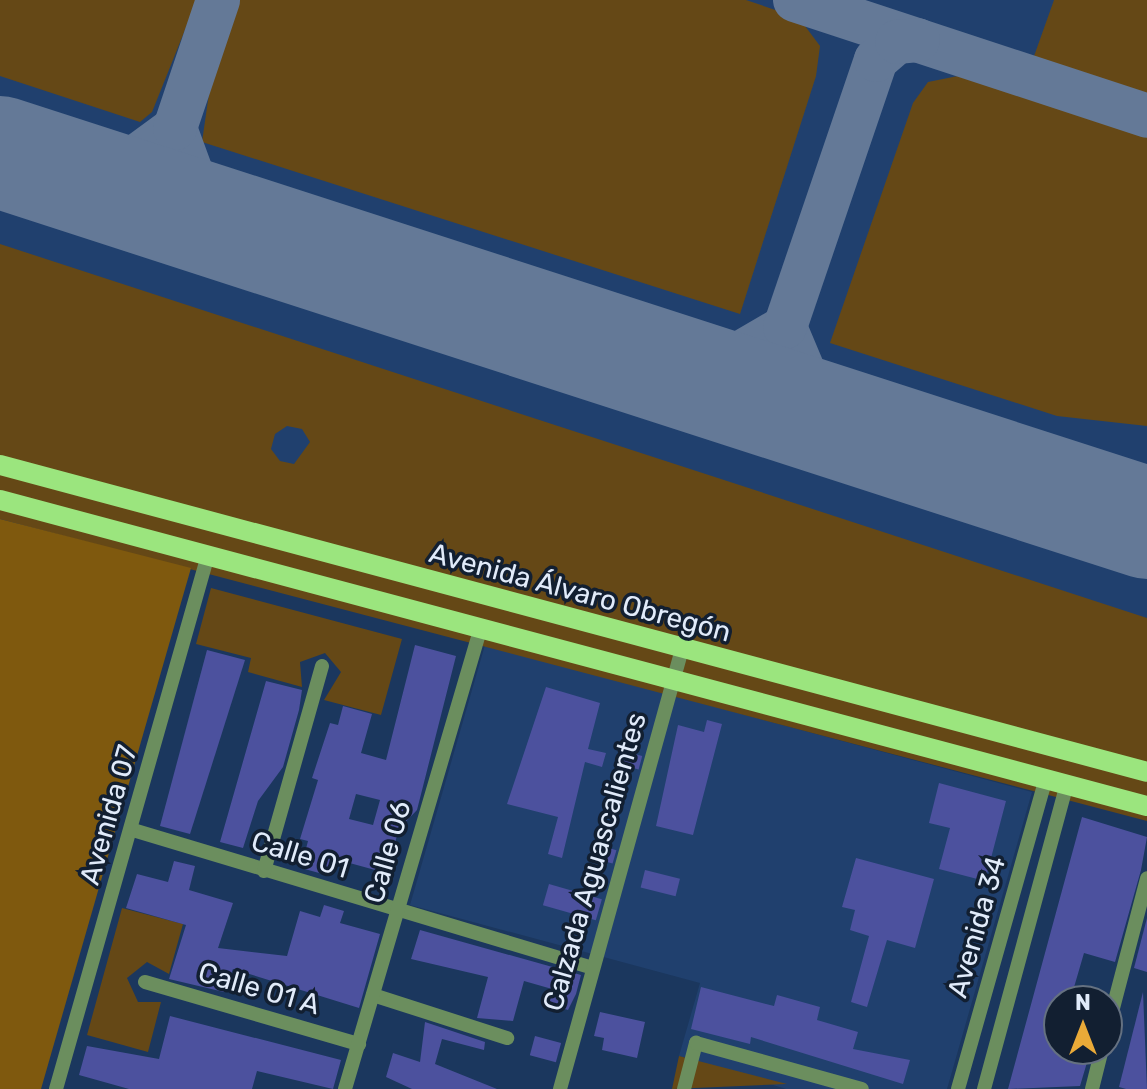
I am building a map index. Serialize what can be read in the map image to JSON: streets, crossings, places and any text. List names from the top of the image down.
{
  "streets": {
    "main road": ["Avenida Álvaro Obregón"],
    "street": [
      "Avenida 07",
      "Calle 06",
      "Calle 01",
      "Calzada Aguascalientes",
      "Avenida 34",
      "Calle 01 A"
    ]
  },
  "crossings": [
    ["Avenida Álvaro Obregón", "Calzada Aguascalientes"],
    ["Avenida 07", "Calle 01"],
    ["Calle 06", "Calle 01"],
    ["Calle 06", "Calle 01 A"],
    ["Calle 01", "Calzada Aguascalientes"]
  ],
  "north": "top"
}
